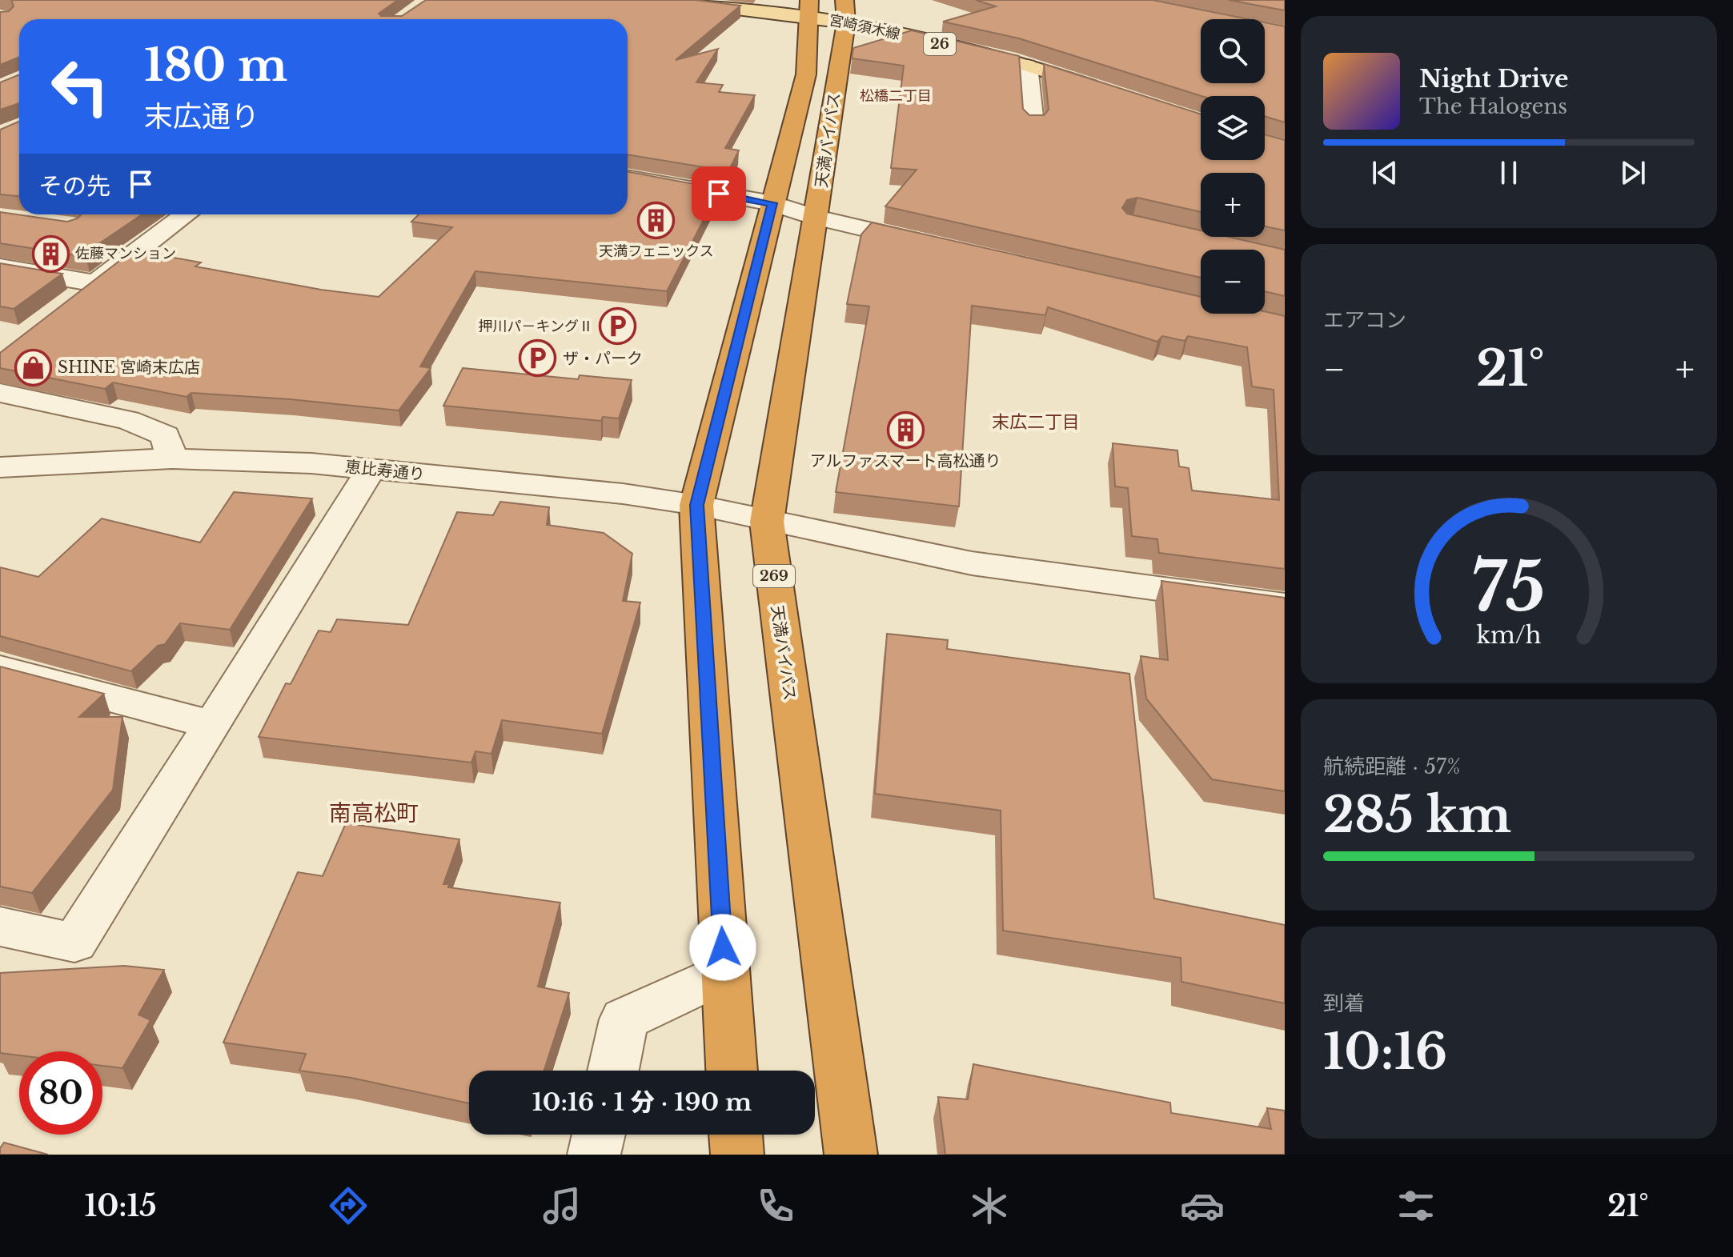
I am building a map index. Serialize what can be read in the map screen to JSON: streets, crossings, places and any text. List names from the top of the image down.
{
  "streets": {
    "highway": ["天満バイパス", "269"],
    "main road": ["宮崎須木線", "26"],
    "street": ["恵比寿通り"]
  },
  "crossings": [
    ["宮崎須木線", "天満バイパス"],
    ["天満バイパス", "恵比寿通り"]
  ],
  "districts": ["松橋二丁目", "末広二丁目", "南高松町"],
  "places": {
    "building": ["天満フェニックス", "佐藤マンション", "アルファスマート高松通り"],
    "parking": ["押川パ－キングⅡ", "ザ・パーク"],
    "shop": ["SHINE 宮崎末広店"]
  },
  "page": {
    "map_buttons": ["+", "−"],
    "turn": ["180 m", "末広通り"],
    "song": ["Night Drive", "The Halogens"],
    "then": "その先",
    "tile": [
      "エアコン",
      ["航続距離 · 57%", "285 km"],
      ["到着", "10:16"]
    ],
    "heat": ["−", "21°", "+"],
    "limit": "80",
    "trip": "10:16 · 1 分 · 190 m",
    "tabs": ["10:15", "21°"],
    "gauge": ["75", "km/h"]
  }
}
